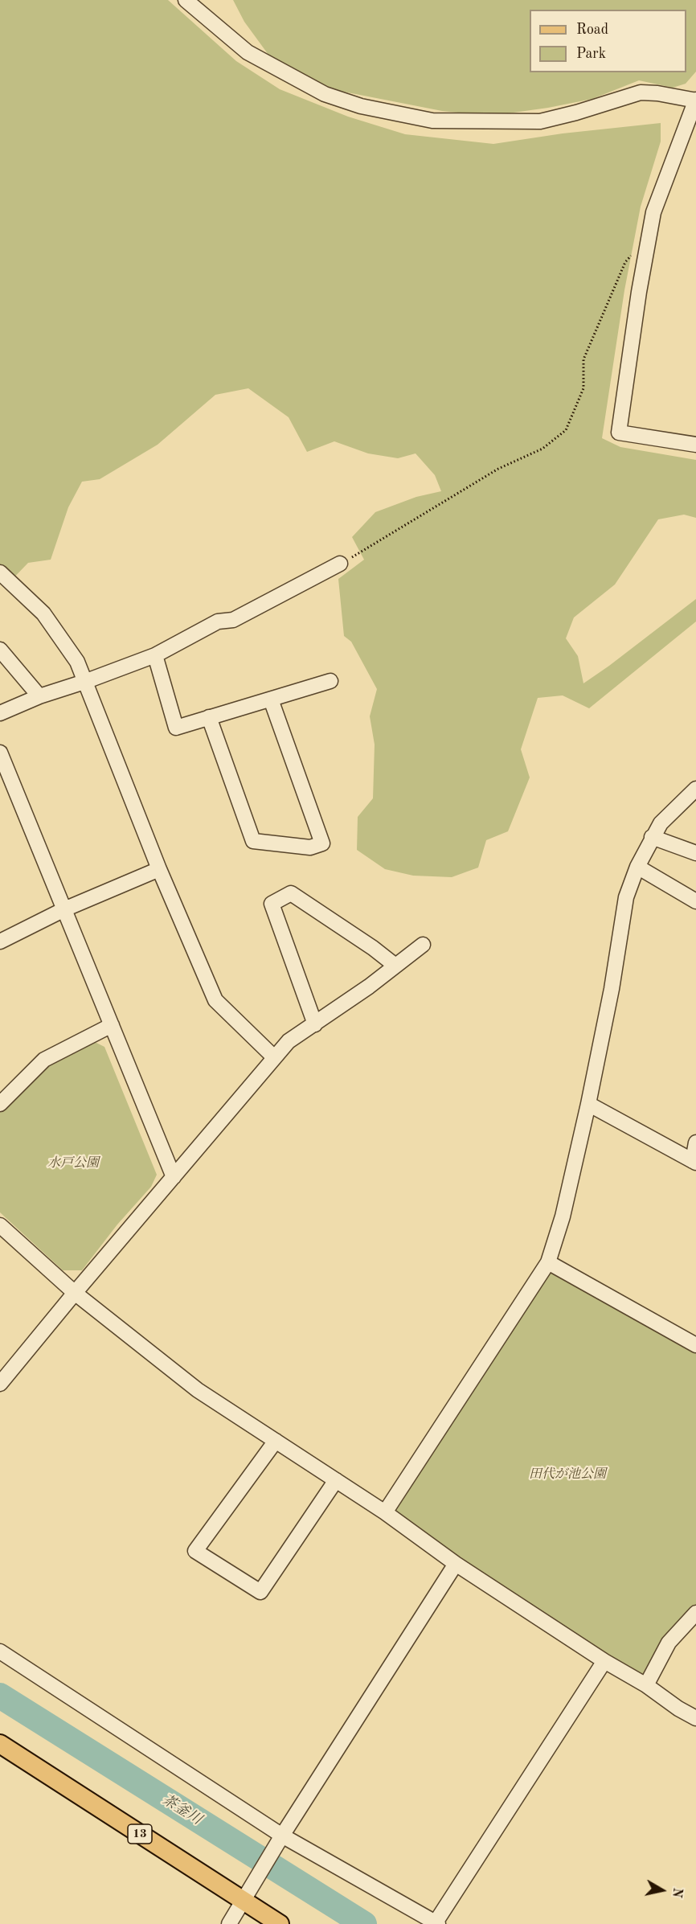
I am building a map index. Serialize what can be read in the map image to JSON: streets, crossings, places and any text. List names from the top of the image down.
{
  "streets": {
    "main road": ["13"]
  },
  "water": ["茶釜川"],
  "parks": ["水戸公園", "田代が池公園"],
  "legend": ["Road", "Park"],
  "north": "right"
}
